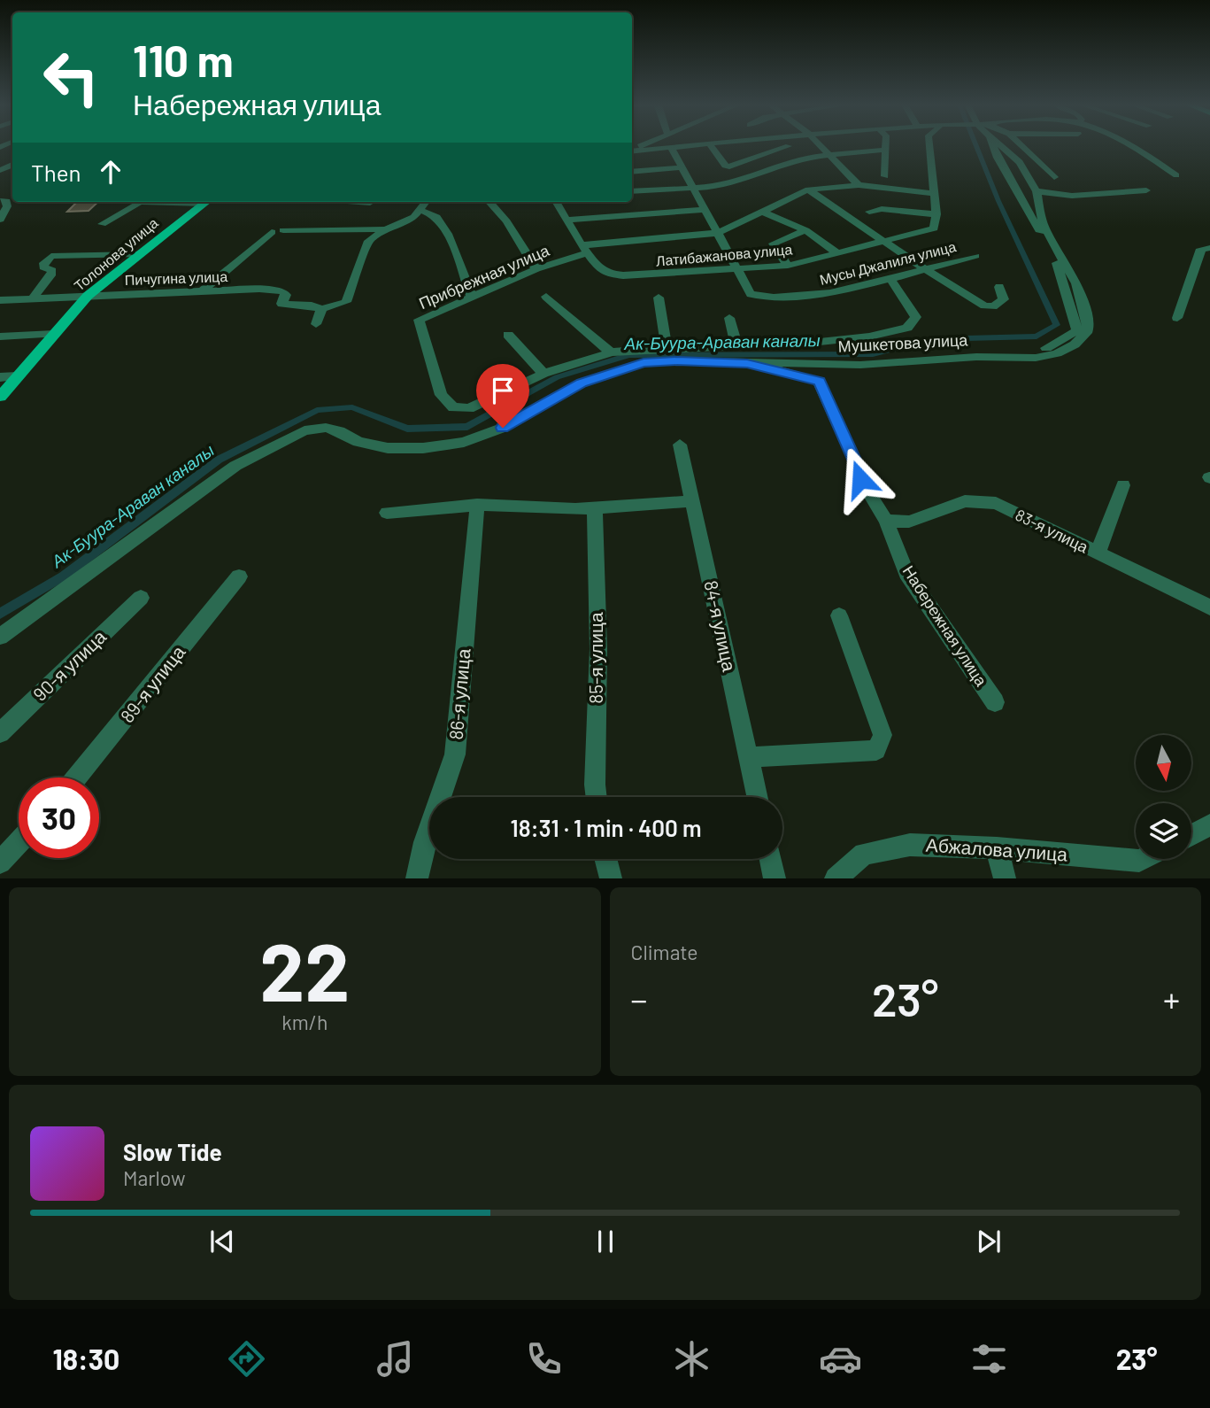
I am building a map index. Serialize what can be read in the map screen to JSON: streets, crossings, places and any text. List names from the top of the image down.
{
  "streets": {
    "main road": ["Толонова улица"],
    "street": [
      "Латибажанова улица",
      "Мусы Джалиля улица",
      "Прибрежная улица",
      "Пичугина улица",
      "Мушкетова улица",
      "83-я улица",
      "84-я улица",
      "Набережная улица",
      "85-я улица",
      "90-я улица",
      "89-я улица",
      "86-я улица",
      "Абжалова улица"
    ]
  },
  "crossings": [
    ["Толонова улица", "Пичугина улица"],
    ["Латибажанова улица", "Мусы Джалиля улица"],
    ["Латибажанова улица", "Прибрежная улица"],
    ["Мусы Джалиля улица", "Прибрежная улица"],
    ["Мушкетова улица", "Набережная улица"],
    ["83-я улица", "Набережная улица"]
  ],
  "water": ["Ак-Буура-Араван каналы"],
  "north": "bottom",
  "page": {
    "turn": ["110 m", "Набережная улица"],
    "then": "Then",
    "limit": "30",
    "trip": "18:31 · 1 min · 400 m",
    "tile": [
      ["22", "km/h"],
      "Climate"
    ],
    "heat": ["−", "23°", "+"],
    "song": ["Slow Tide", "Marlow"],
    "tabs": ["18:30", "23°"]
  }
}
